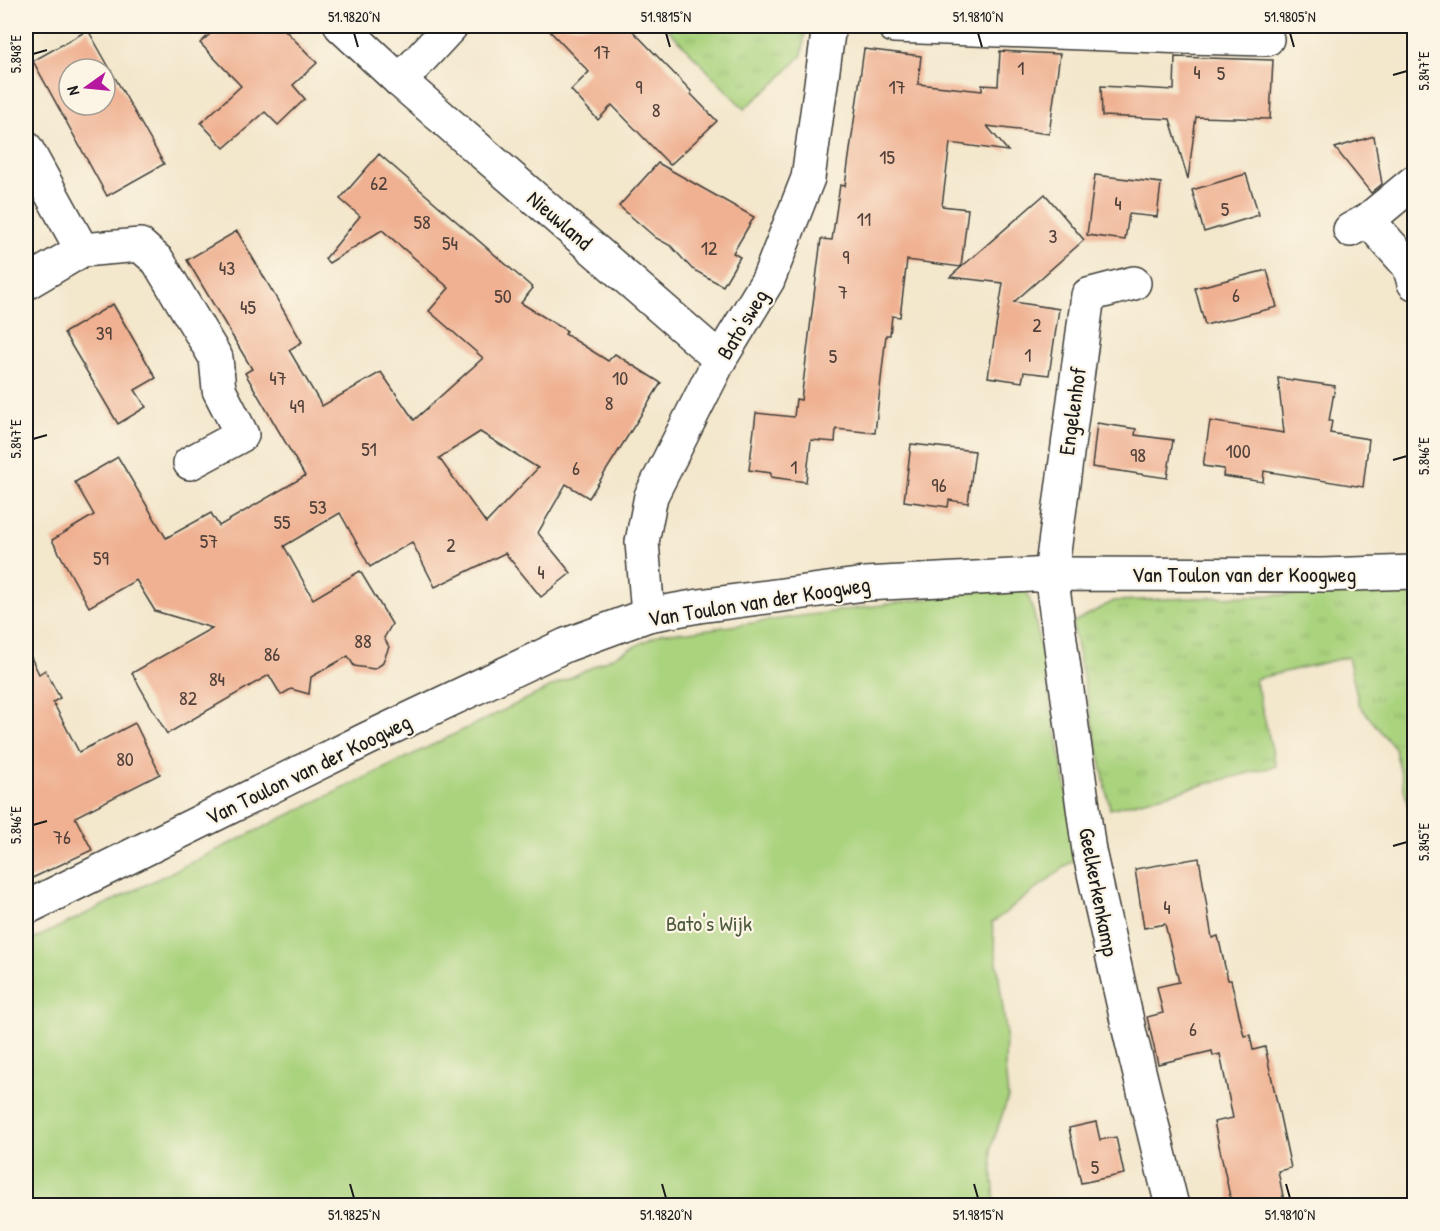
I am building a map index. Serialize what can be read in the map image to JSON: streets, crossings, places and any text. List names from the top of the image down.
{
  "streets": {
    "street": [
      "Nieuwland",
      "Bato'sweg",
      "Engelenhof",
      "Van Toulon van der Koogweg",
      "Geelkerkenkamp"
    ]
  },
  "crossings": [
    ["Nieuwland", "Bato'sweg"],
    ["Bato'sweg", "Van Toulon van der Koogweg"],
    ["Engelenhof", "Van Toulon van der Koogweg"],
    ["Engelenhof", "Geelkerkenkamp"],
    ["Van Toulon van der Koogweg", "Geelkerkenkamp"]
  ],
  "parks": ["Bato's Wijk"],
  "house_numbers": [
    "17",
    "1",
    "4",
    "5",
    "9",
    "17",
    "8",
    "15",
    "62",
    "4",
    "5",
    "11",
    "58",
    "3",
    "54",
    "12",
    "9",
    "43",
    "7",
    "6",
    "50",
    "45",
    "2",
    "39",
    "1",
    "5",
    "47",
    "10",
    "8",
    "49",
    "51",
    "100",
    "98",
    "1",
    "6",
    "96",
    "53",
    "55",
    "57",
    "2",
    "59",
    "4",
    "88",
    "86",
    "84",
    "82",
    "80",
    "76",
    "4",
    "6",
    "5"
  ],
  "north": "left",
  "coordinates": [
    "51.9820°N",
    "51.9815°N",
    "51.9810°N",
    "51.9805°N",
    "5.848°E",
    "5.847°E",
    "5.846°E",
    "5.845°E",
    "51.9825°N"
  ]
}
